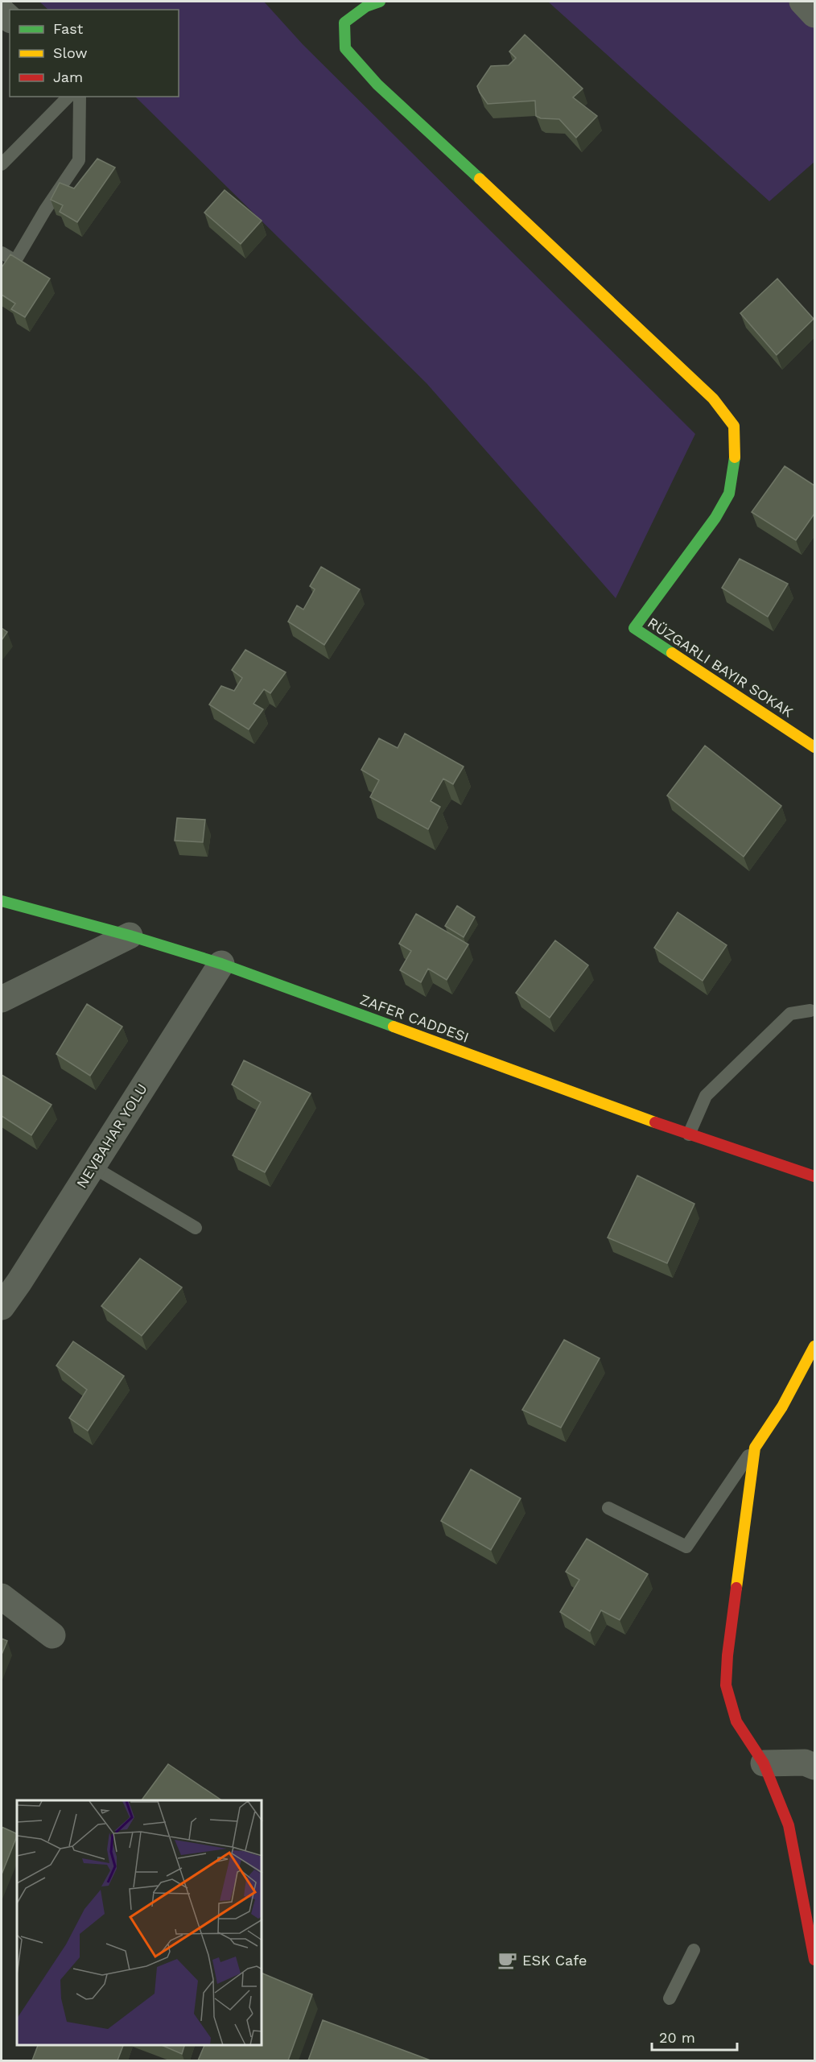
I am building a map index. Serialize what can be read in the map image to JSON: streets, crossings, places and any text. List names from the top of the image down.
{
  "streets": {
    "street": ["RÜZGARLI BAYIR SOKAK", "ZAFER CADDESI", "NEVBAHAR YOLU"]
  },
  "crossings": [
    ["ZAFER CADDESI", "NEVBAHAR YOLU"]
  ],
  "places": {
    "cafe": ["ESK Cafe"]
  },
  "legend": ["Fast", "Slow", "Jam"],
  "scale_bar": "20 m"
}
